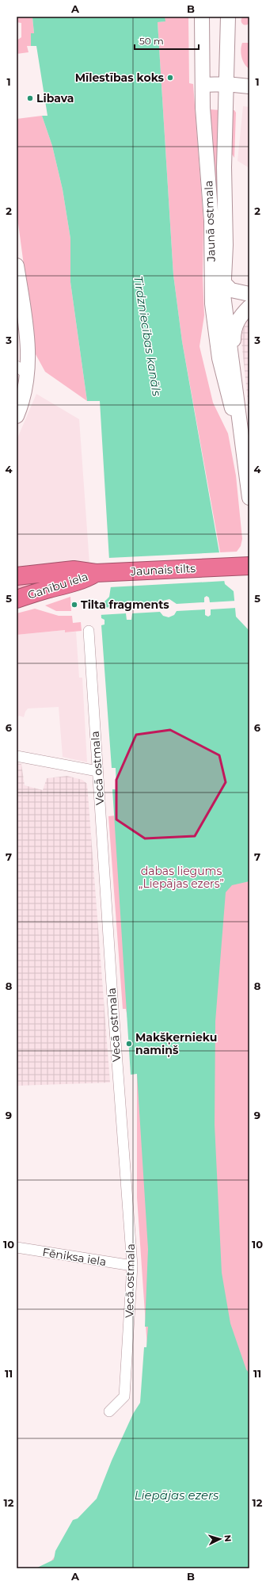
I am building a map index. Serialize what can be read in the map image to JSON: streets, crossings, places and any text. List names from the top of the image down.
{
  "streets": {
    "highway": ["Jaunais tilts", "Ganību iela"],
    "main road": ["Jaunā ostmala"],
    "street": ["Vecā ostmala", "Fēniksa iela"]
  },
  "crossings": [
    ["Jaunais tilts", "Ganību iela"],
    ["Vecā ostmala", "Fēniksa iela"]
  ],
  "water": ["Tirdzniecības kanāls", "Liepājas ezers"],
  "parks": ["dabas liegums „Liepājas ezers”"],
  "places": [
    "Mīlestības koks",
    "Libava",
    "Tilta fragments",
    "Makšķernieku namiņš"
  ],
  "scale_bar": "50 m",
  "north": "right",
  "grid": {
    "columns": ["A", "B"],
    "rows": [
      "1",
      "2",
      "3",
      "4",
      "5",
      "6",
      "7",
      "8",
      "9",
      "10",
      "11",
      "12"
    ]
  }
}
